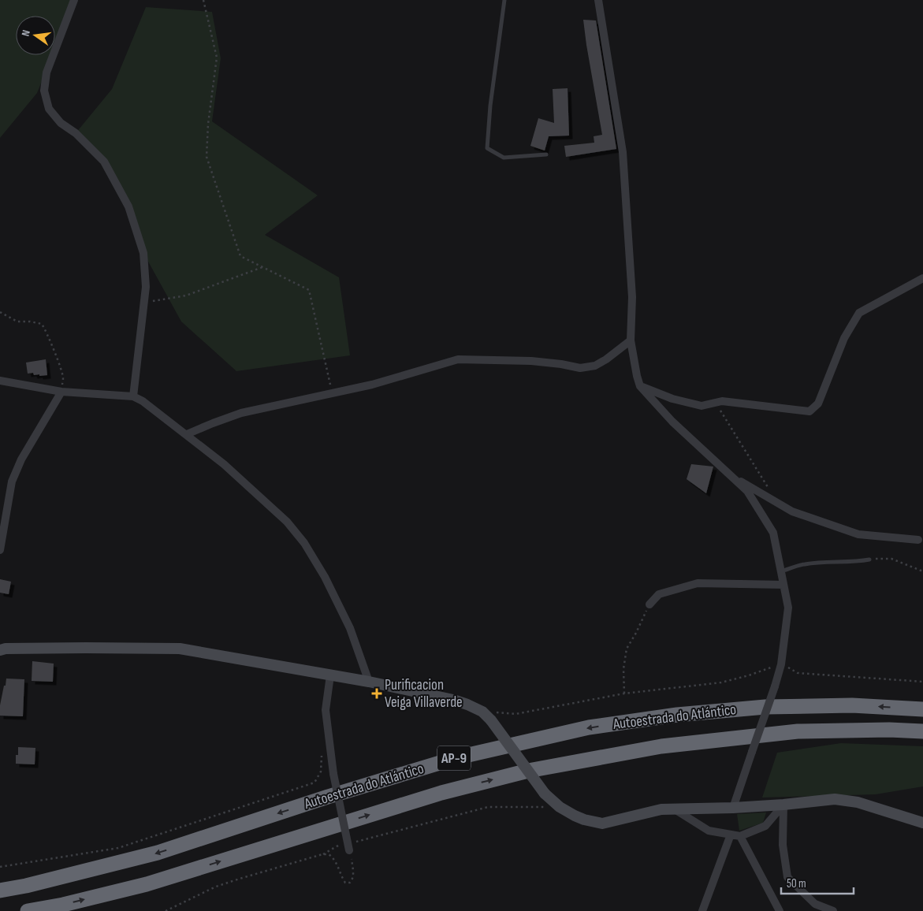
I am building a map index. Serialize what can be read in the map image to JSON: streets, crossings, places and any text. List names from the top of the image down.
{
  "streets": {
    "highway": ["Autoestrada do Atlántico", "AP-9"]
  },
  "places": {
    "health": ["Purificacion Veiga Villaverde"]
  },
  "scale_bar": "50 m",
  "north": "left"
}
